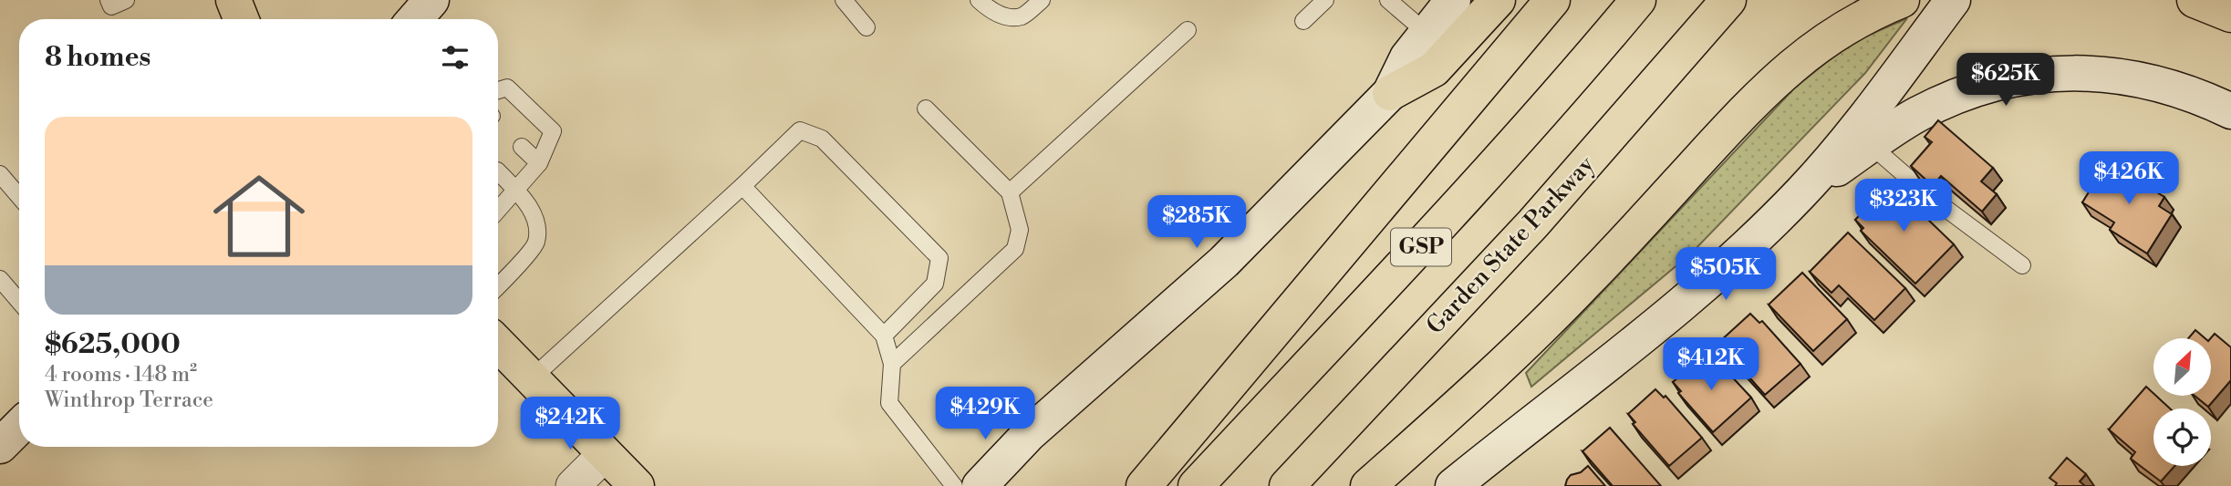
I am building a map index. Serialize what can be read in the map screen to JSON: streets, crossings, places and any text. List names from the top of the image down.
{
  "streets": {
    "main road": ["Garden State Parkway", "GSP"]
  },
  "north": "top right",
  "page": {
    "heading": "8 homes",
    "price": [
      "$625K",
      "$426K",
      "$323K",
      "$285K",
      "$505K",
      "$412K",
      "$429K",
      "$242K"
    ],
    "list": [
      {
        "name": "$625,000",
        "note": "4 rooms · 148 m² · Winthrop Terrace"
      }
    ]
  }
}
